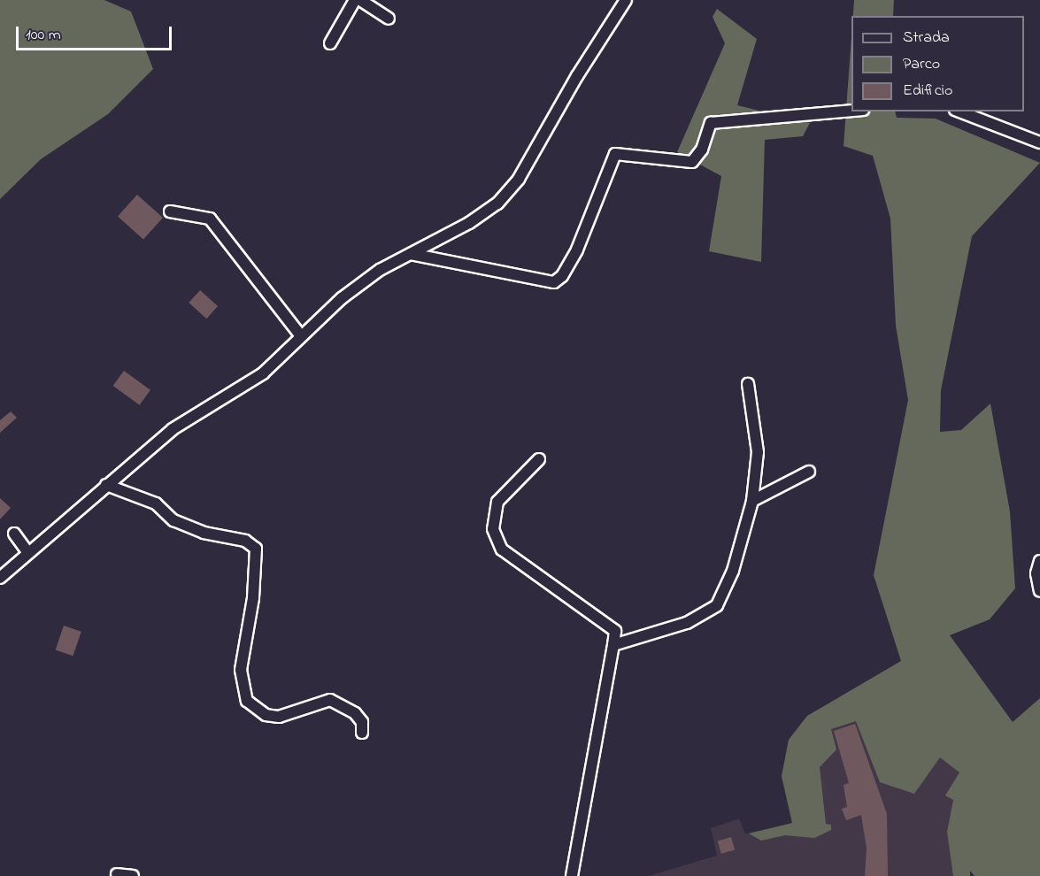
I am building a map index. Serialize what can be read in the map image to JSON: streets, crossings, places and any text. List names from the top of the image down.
{
  "legend": ["Strada", "Parco", "Edificio"],
  "scale_bar": "100 m"
}
